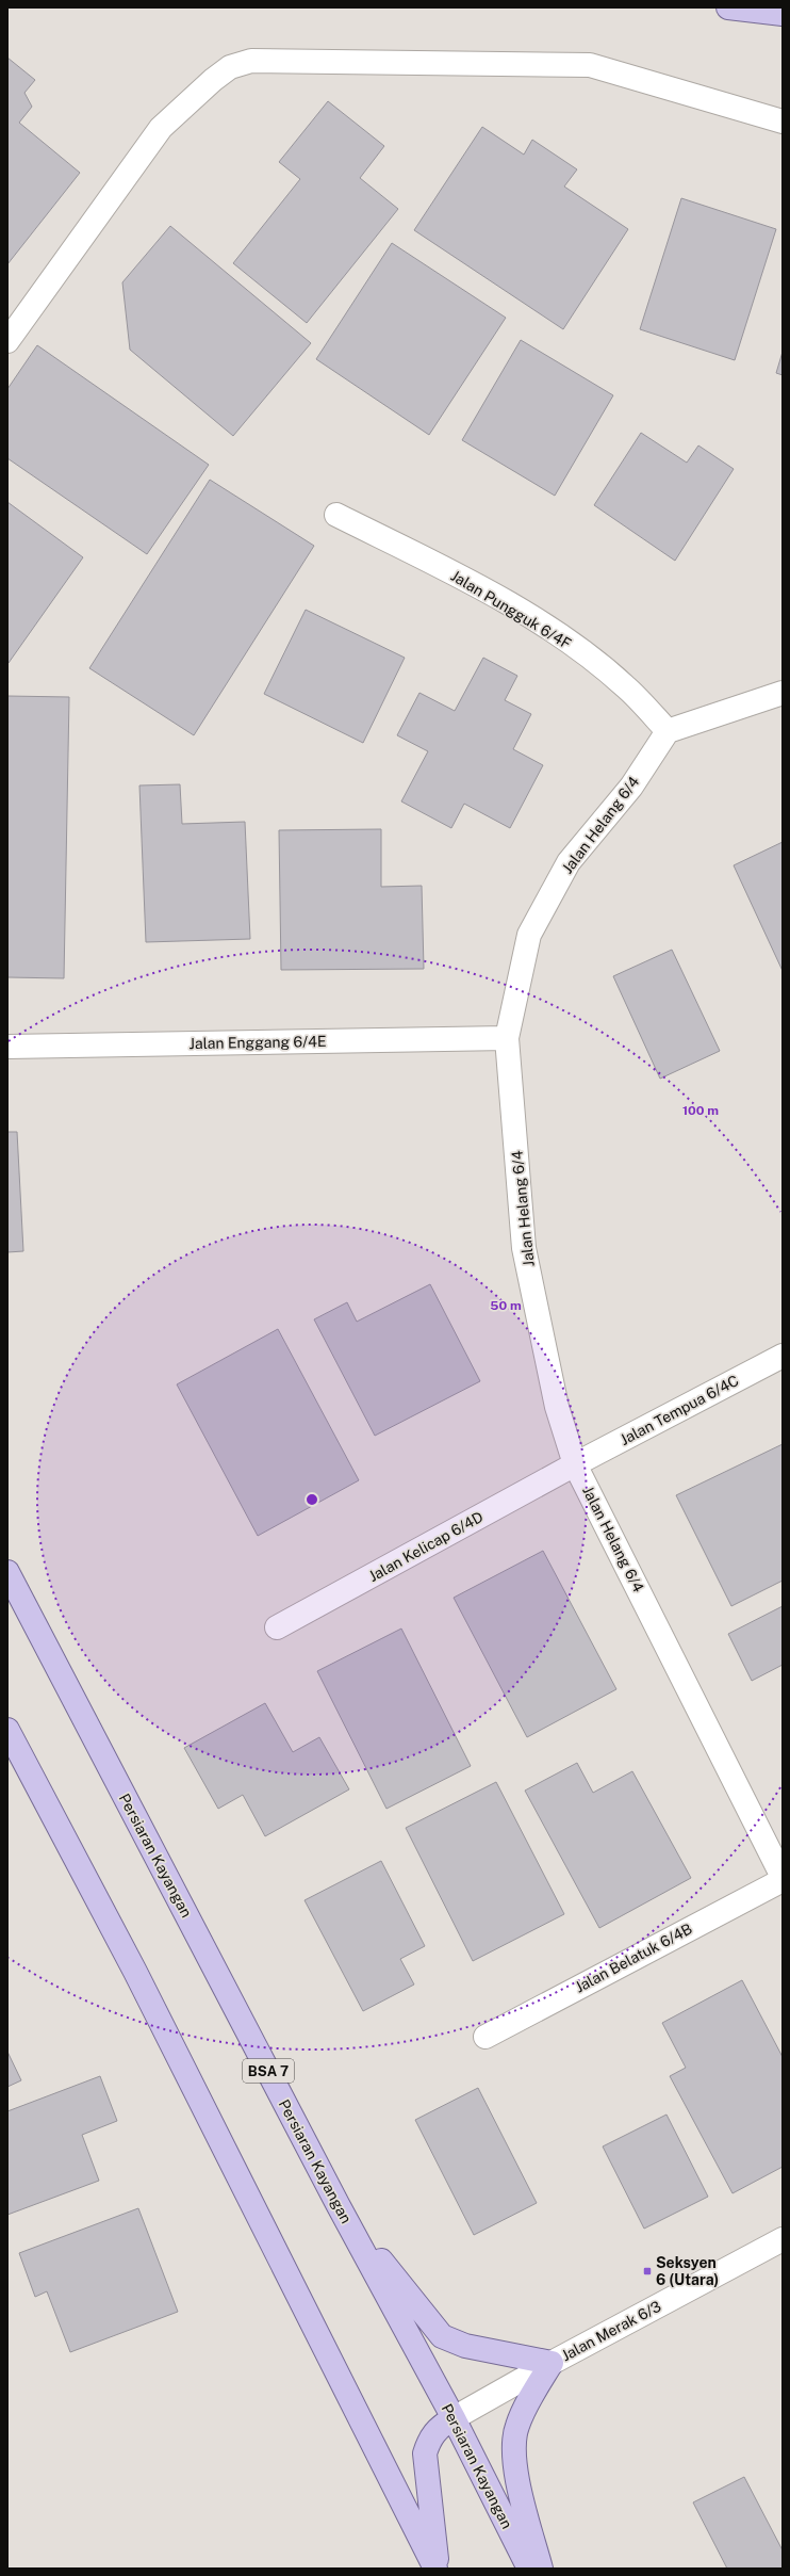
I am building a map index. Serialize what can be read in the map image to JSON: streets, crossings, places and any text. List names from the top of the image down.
{
  "streets": {
    "main road": ["Persiaran Kayangan", "BSA 7"],
    "street": [
      "Jalan Pungguk 6/4F",
      "Jalan Helang 6/4",
      "Jalan Enggang 6/4E",
      "Jalan Tempua 6/4C",
      "Jalan Kelicap 6/4D",
      "Jalan Belatuk 6/4B",
      "Jalan Merak 6/3"
    ]
  },
  "crossings": [
    ["Jalan Pungguk 6/4F", "Jalan Helang 6/4"],
    ["Jalan Helang 6/4", "Jalan Enggang 6/4E"],
    ["Jalan Helang 6/4", "Jalan Tempua 6/4C"],
    ["Jalan Helang 6/4", "Jalan Kelicap 6/4D"],
    ["Jalan Helang 6/4", "Jalan Belatuk 6/4B"],
    ["Jalan Tempua 6/4C", "Jalan Kelicap 6/4D"],
    ["Persiaran Kayangan", "Jalan Merak 6/3"]
  ],
  "places": {
    "transit": ["Seksyen 6 (Utara)"]
  },
  "rings": ["100 m", "50 m"]
}
